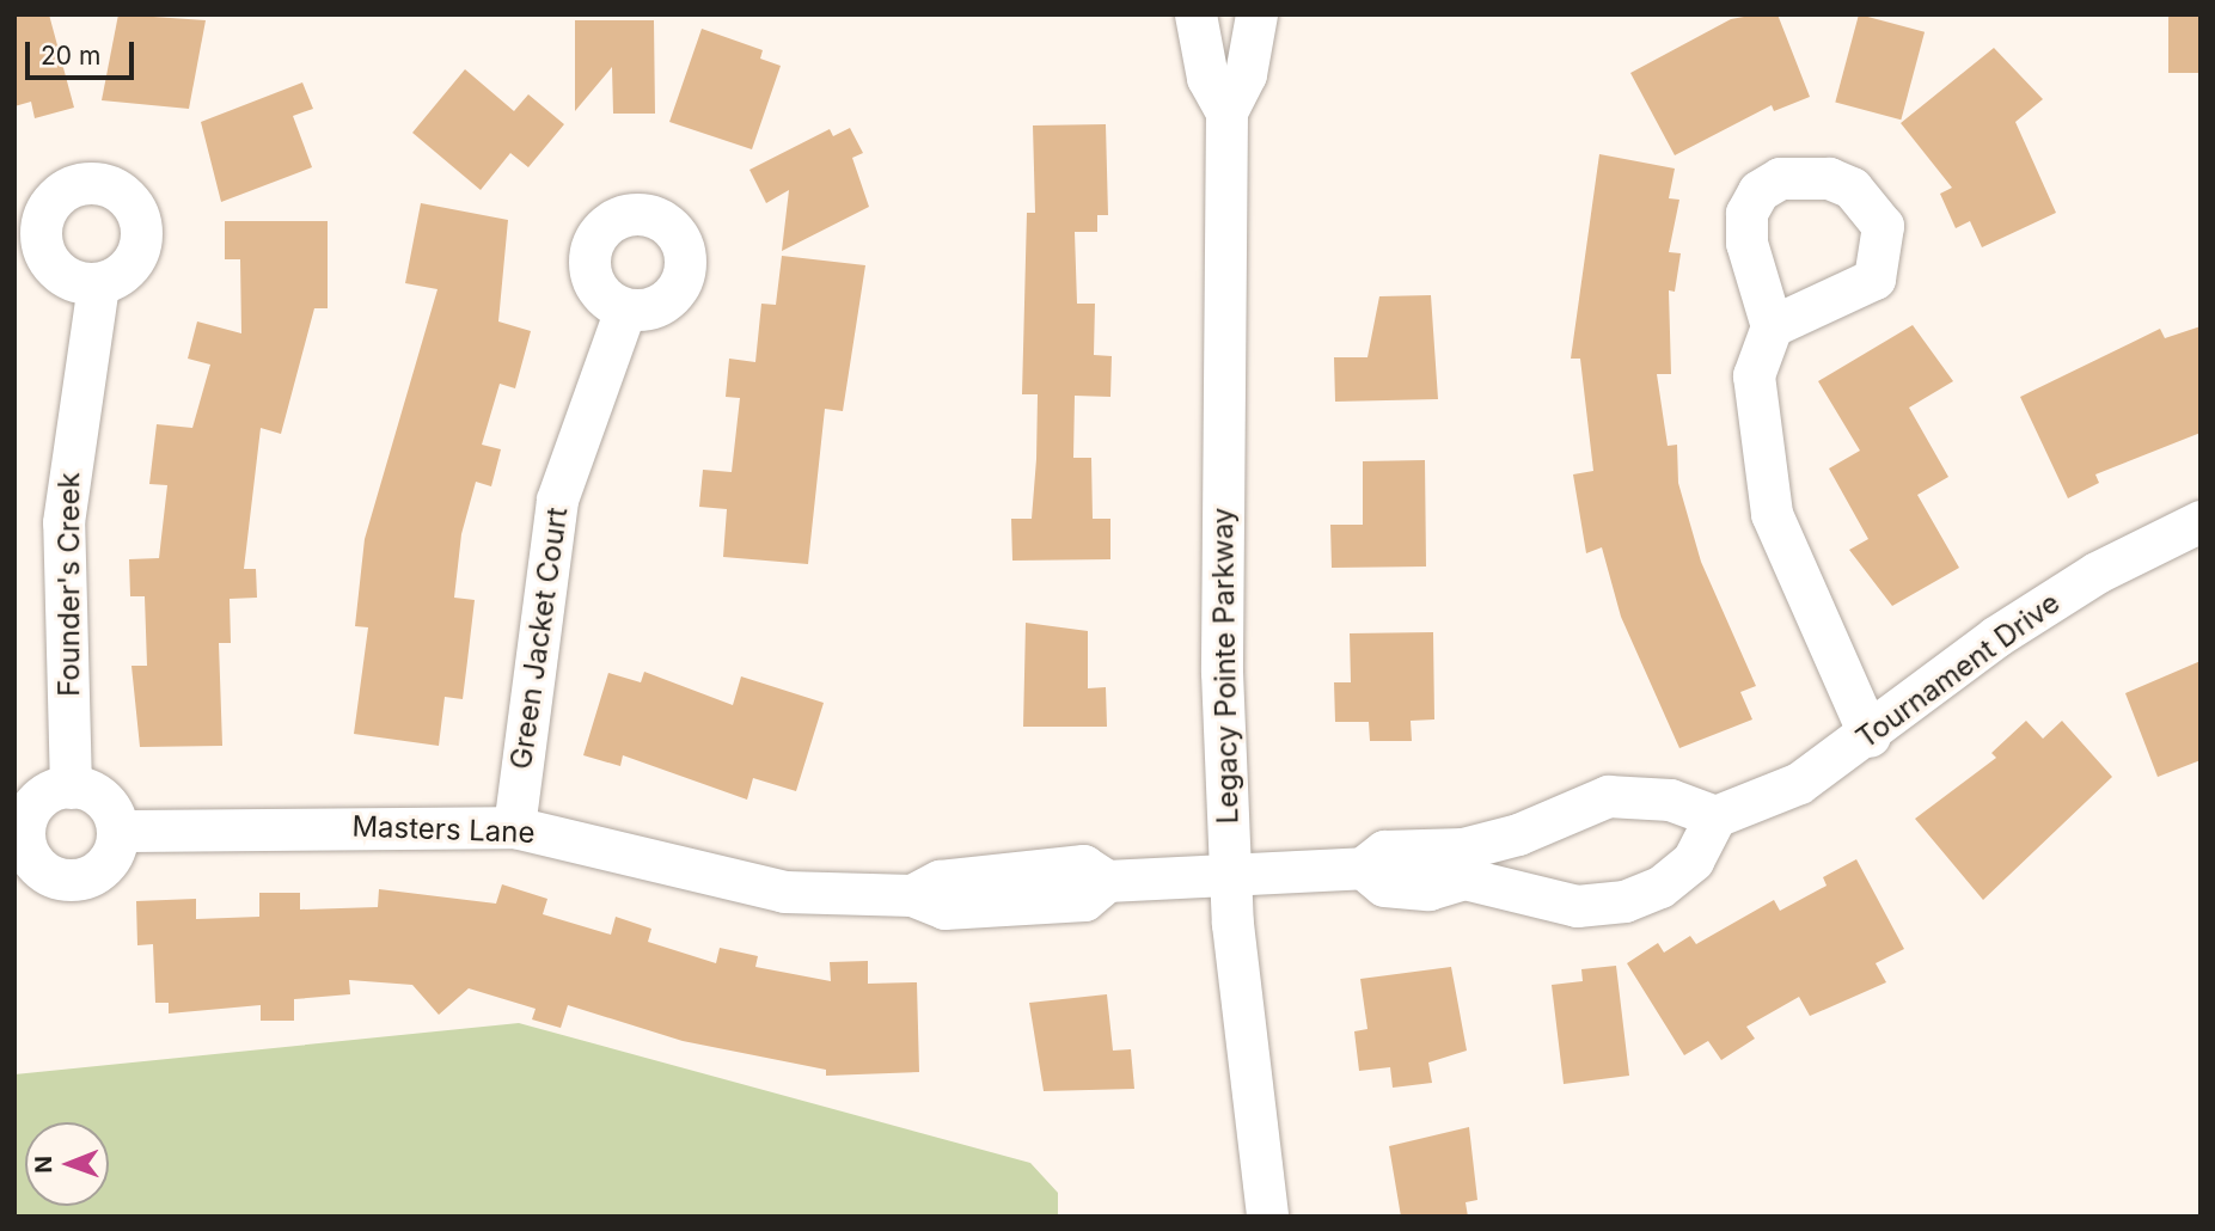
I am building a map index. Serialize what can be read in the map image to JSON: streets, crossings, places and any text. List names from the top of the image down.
{
  "streets": {
    "street": [
      "Founder's Creek",
      "Green Jacket Court",
      "Legacy Pointe Parkway",
      "Tournament Drive",
      "Masters Lane"
    ]
  },
  "crossings": [
    ["Founder's Creek", "Masters Lane"],
    ["Green Jacket Court", "Masters Lane"],
    ["Legacy Pointe Parkway", "Masters Lane"]
  ],
  "scale_bar": "20 m",
  "north": "left"
}
